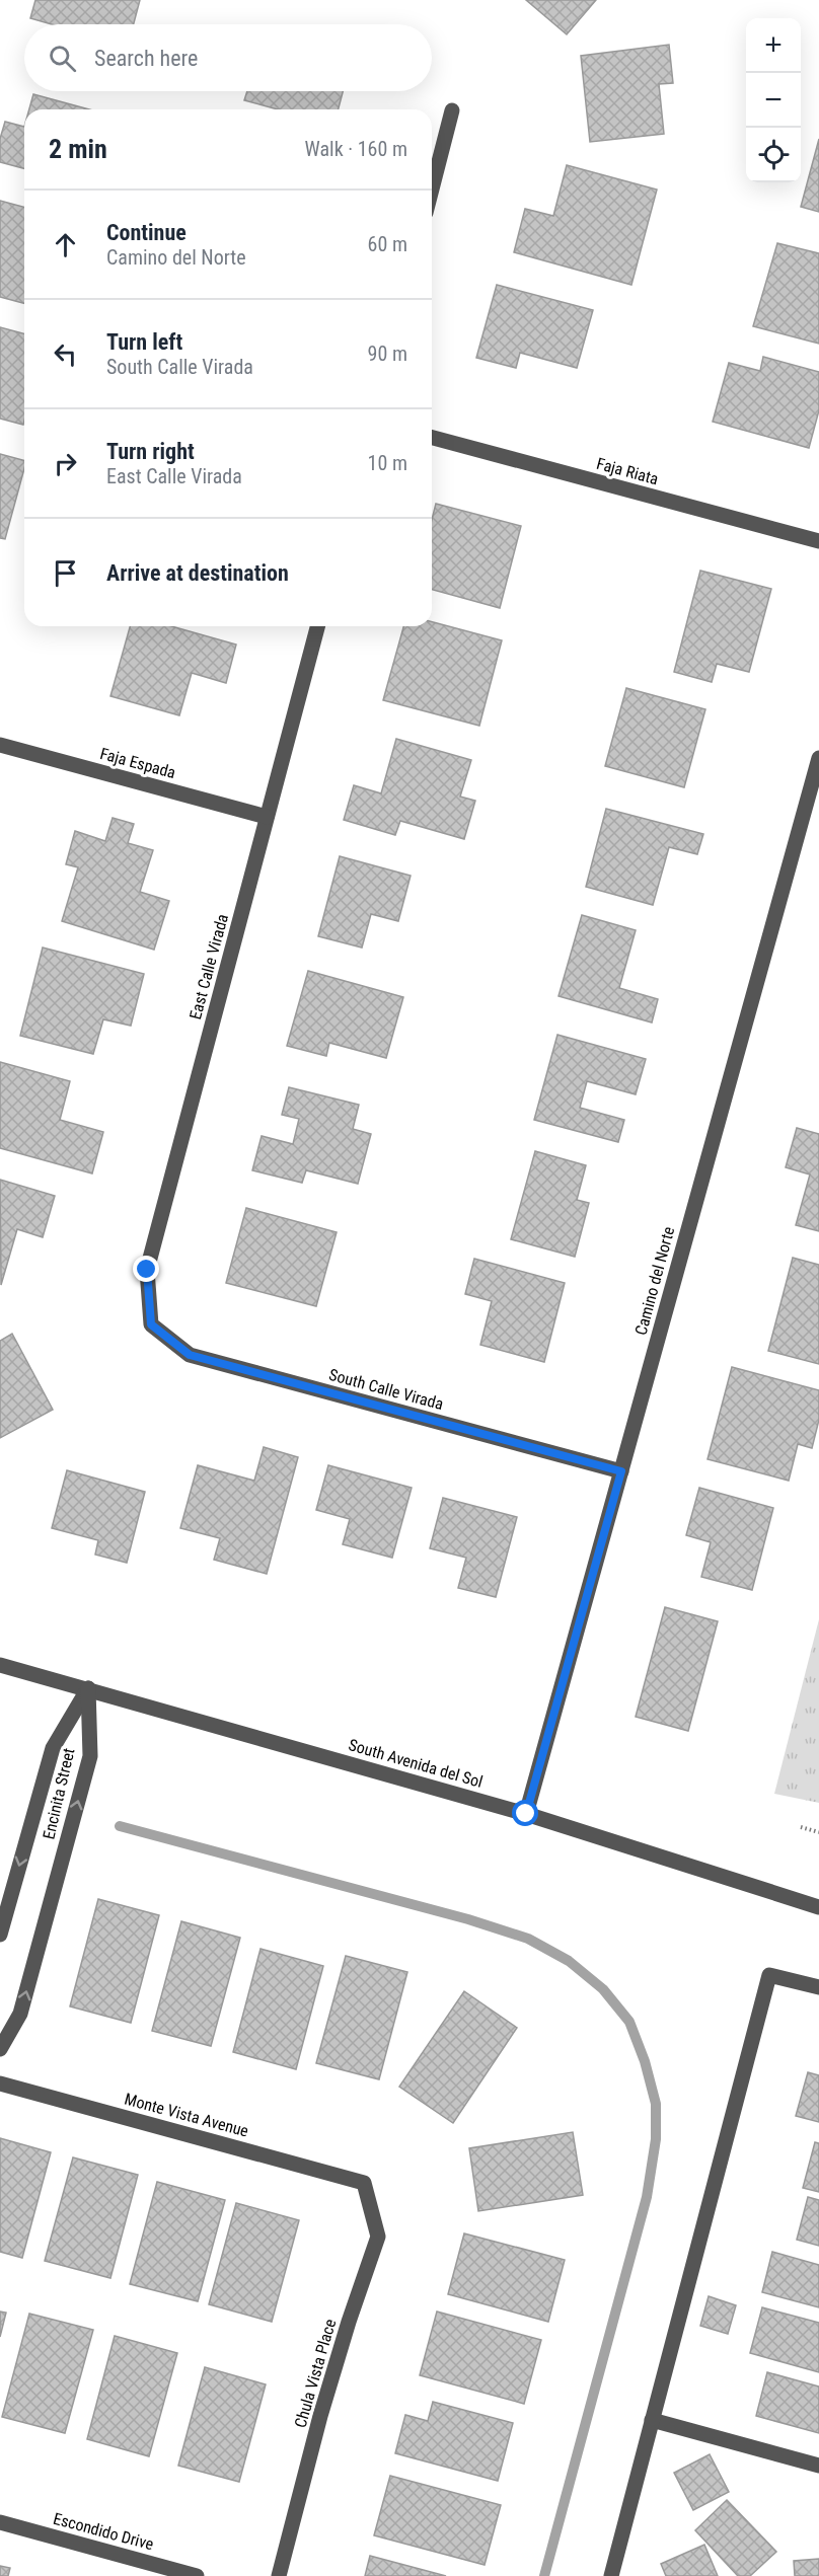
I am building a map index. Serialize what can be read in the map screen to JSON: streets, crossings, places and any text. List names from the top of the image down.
{
  "streets": {
    "street": [
      "Faja Riata",
      "Faja Espada",
      "East Calle Virada",
      "Camino del Norte",
      "South Calle Virada",
      "South Avenida del Sol",
      "Encinita Street",
      "Monte Vista Avenue",
      "Chula Vista Place",
      "Escondido Drive"
    ]
  },
  "crossings": [
    ["Faja Espada", "East Calle Virada"],
    ["East Calle Virada", "South Calle Virada"],
    ["Camino del Norte", "South Calle Virada"],
    ["Camino del Norte", "South Avenida del Sol"],
    ["South Avenida del Sol", "Encinita Street"],
    ["Monte Vista Avenue", "Chula Vista Place"]
  ],
  "page": {
    "map_buttons": ["+", "−"],
    "search": "Search here",
    "heading": ["2 min", "Walk · 160 m"],
    "list": [
      ["Continue", "Camino del Norte", "60 m"],
      ["Turn left", "South Calle Virada", "90 m"],
      ["Turn right", "East Calle Virada", "10 m"],
      "Arrive at destination"
    ]
  }
}
